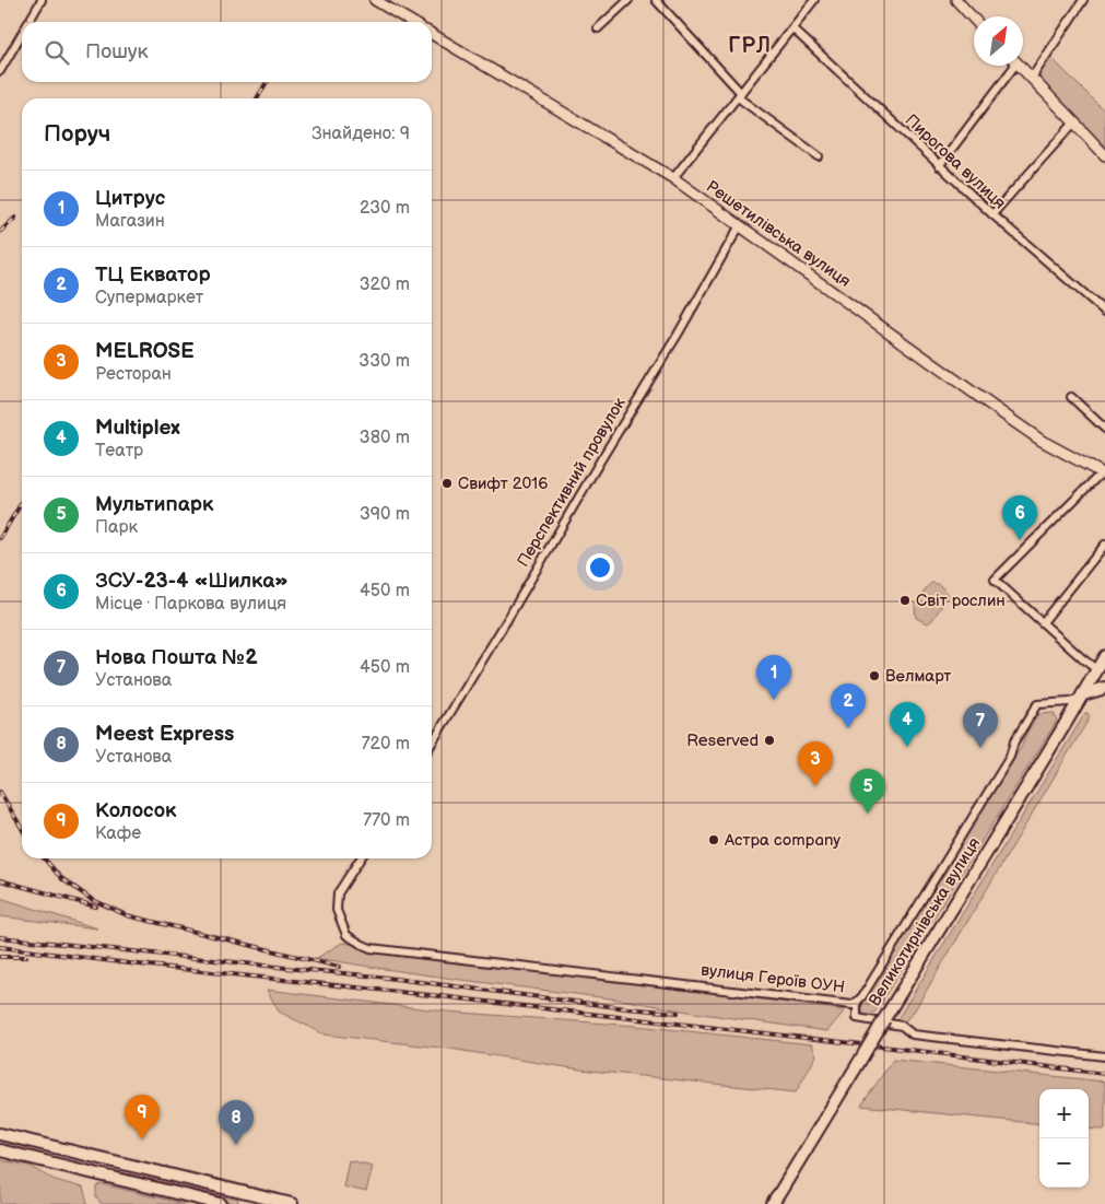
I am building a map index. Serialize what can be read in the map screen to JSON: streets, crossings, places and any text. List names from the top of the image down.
{
  "streets": {
    "main road": ["Великотирнівська вулиця"],
    "street": [
      "Пирогова вулиця",
      "Решетилівська вулиця",
      "Перспективний провулок",
      "вулиця Героїв ОУН"
    ]
  },
  "crossings": [
    ["Решетилівська вулиця", "Перспективний провулок"],
    ["Великотирнівська вулиця", "вулиця Героїв ОУН"]
  ],
  "districts": ["ГРЛ"],
  "places": [
    "Свифт 2016",
    "Світ рослин",
    "Велмарт",
    "Reserved",
    "Астра company"
  ],
  "north": "top right",
  "page": {
    "search": "Пошук",
    "heading": ["Поруч", "Знайдено: 9"],
    "list": [
      {
        "mark": "1",
        "name": "Цитрус",
        "note": "Магазин",
        "value": "230 m"
      },
      {
        "mark": "2",
        "name": "ТЦ Екватор",
        "note": "Супермаркет",
        "value": "320 m"
      },
      {
        "mark": "3",
        "name": "MELROSE",
        "note": "Ресторан",
        "value": "330 m"
      },
      {
        "mark": "4",
        "name": "Multiplex",
        "note": "Театр",
        "value": "380 m"
      },
      {
        "mark": "5",
        "name": "Мультипарк",
        "note": "Парк",
        "value": "390 m"
      },
      {
        "mark": "6",
        "name": "ЗСУ-23-4 «Шилка»",
        "note": "Місце · Паркова вулиця",
        "value": "450 m"
      },
      {
        "mark": "7",
        "name": "Нова Пошта №2",
        "note": "Установа",
        "value": "450 m"
      },
      {
        "mark": "8",
        "name": "Meest Express",
        "note": "Установа",
        "value": "720 m"
      },
      {
        "mark": "9",
        "name": "Колосок",
        "note": "Кафе",
        "value": "770 m"
      }
    ],
    "pins": [
      "6",
      "1",
      "2",
      "4",
      "7",
      "3",
      "5",
      "9",
      "8"
    ],
    "map_buttons": ["+", "−"]
  }
}
